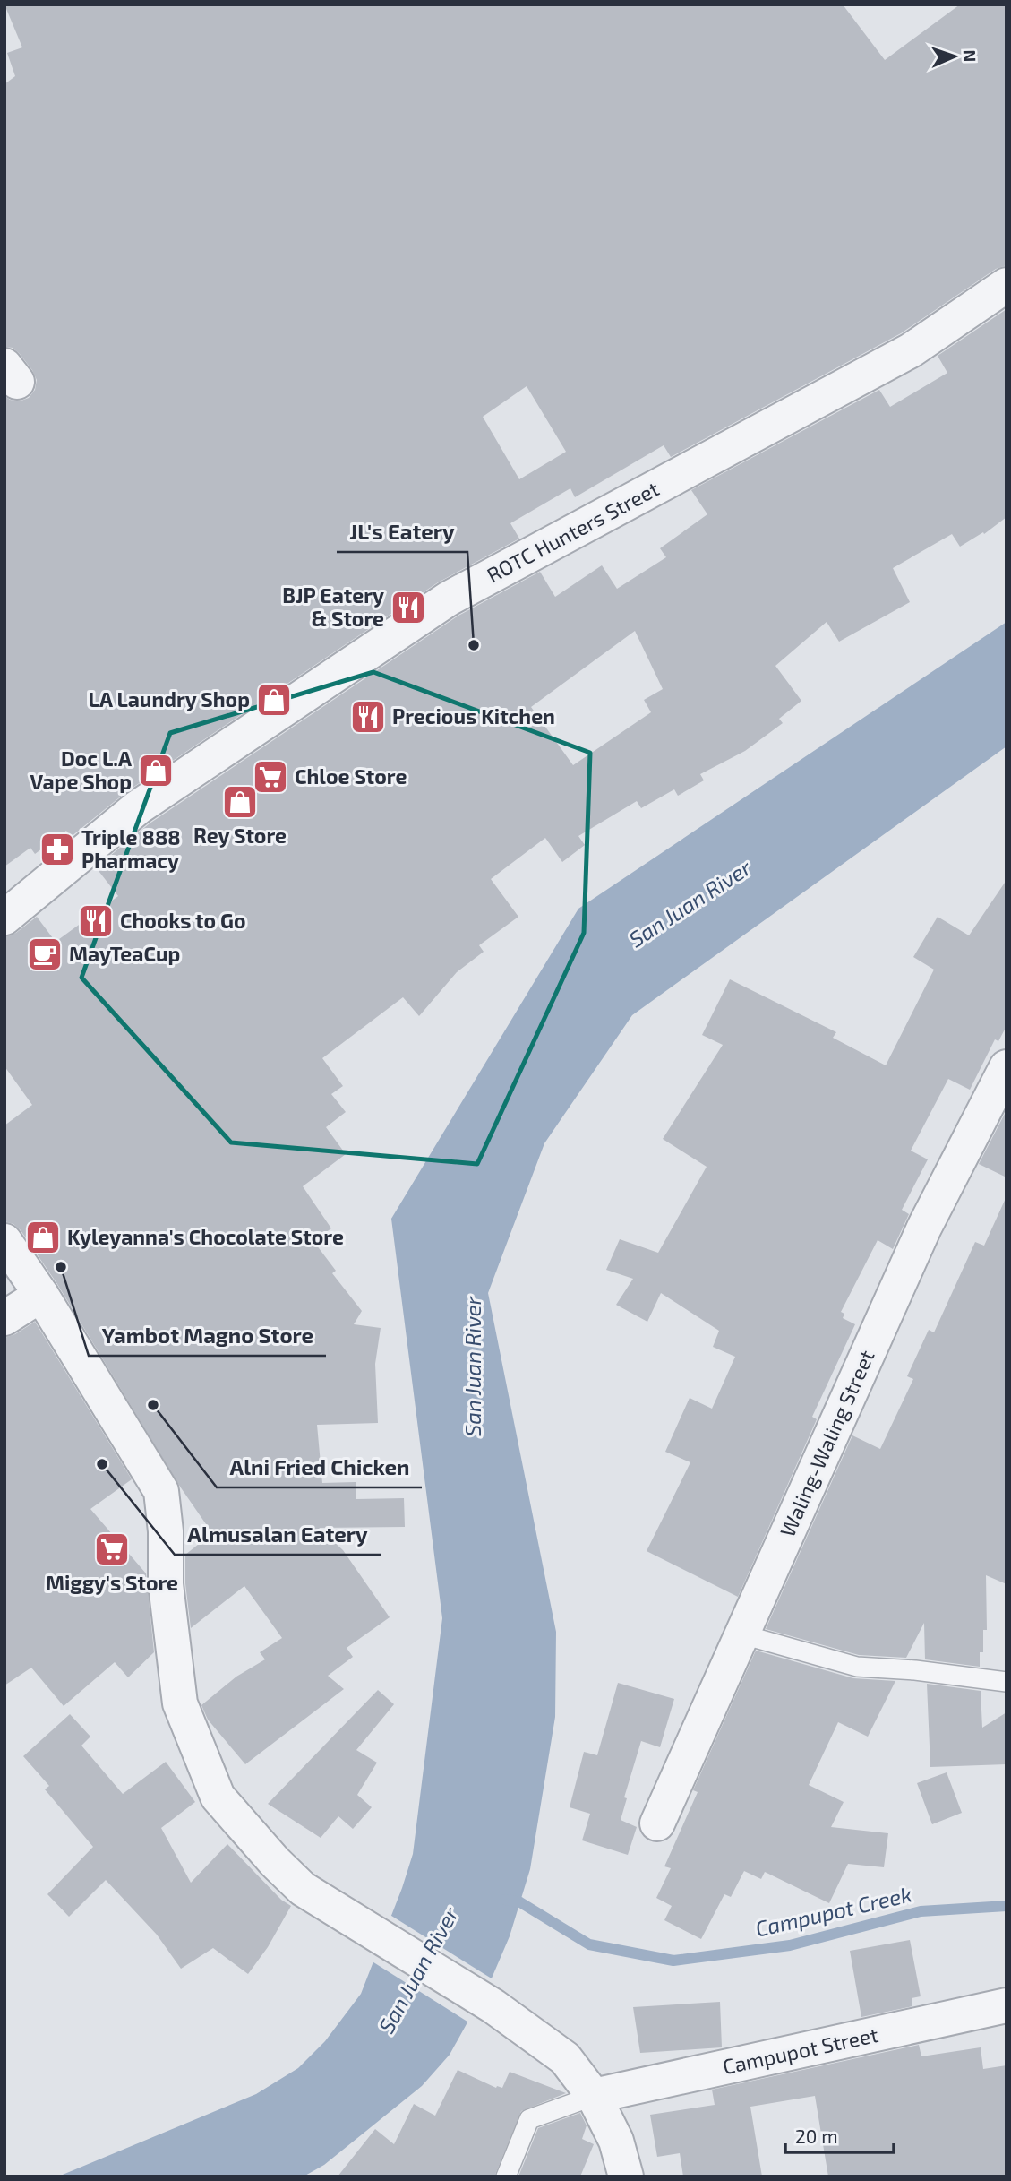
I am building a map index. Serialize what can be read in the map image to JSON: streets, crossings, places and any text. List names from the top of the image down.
{
  "streets": {
    "street": ["ROTC Hunters Street", "Waling-Waling Street", "Campupot Street"]
  },
  "water": ["San Juan River", "Campupot Creek"],
  "places": {
    "restaurant": ["BJP Eatery & Store", "Precious Kitchen", "Chooks to Go"],
    "other": [
      "JL's Eatery",
      "Yambot Magno Store",
      "Alni Fried Chicken",
      "Almusalan Eatery"
    ],
    "shop": [
      "LA Laundry Shop",
      "Doc L.A Vape Shop",
      "Rey Store",
      "Kyleyanna's Chocolate Store"
    ],
    "supermarket": ["Chloe Store", "Miggy's Store"],
    "pharmacy": ["Triple 888 Pharmacy"],
    "cafe": ["MayTeaCup"]
  },
  "scale_bar": "20 m",
  "north": "right"
}
